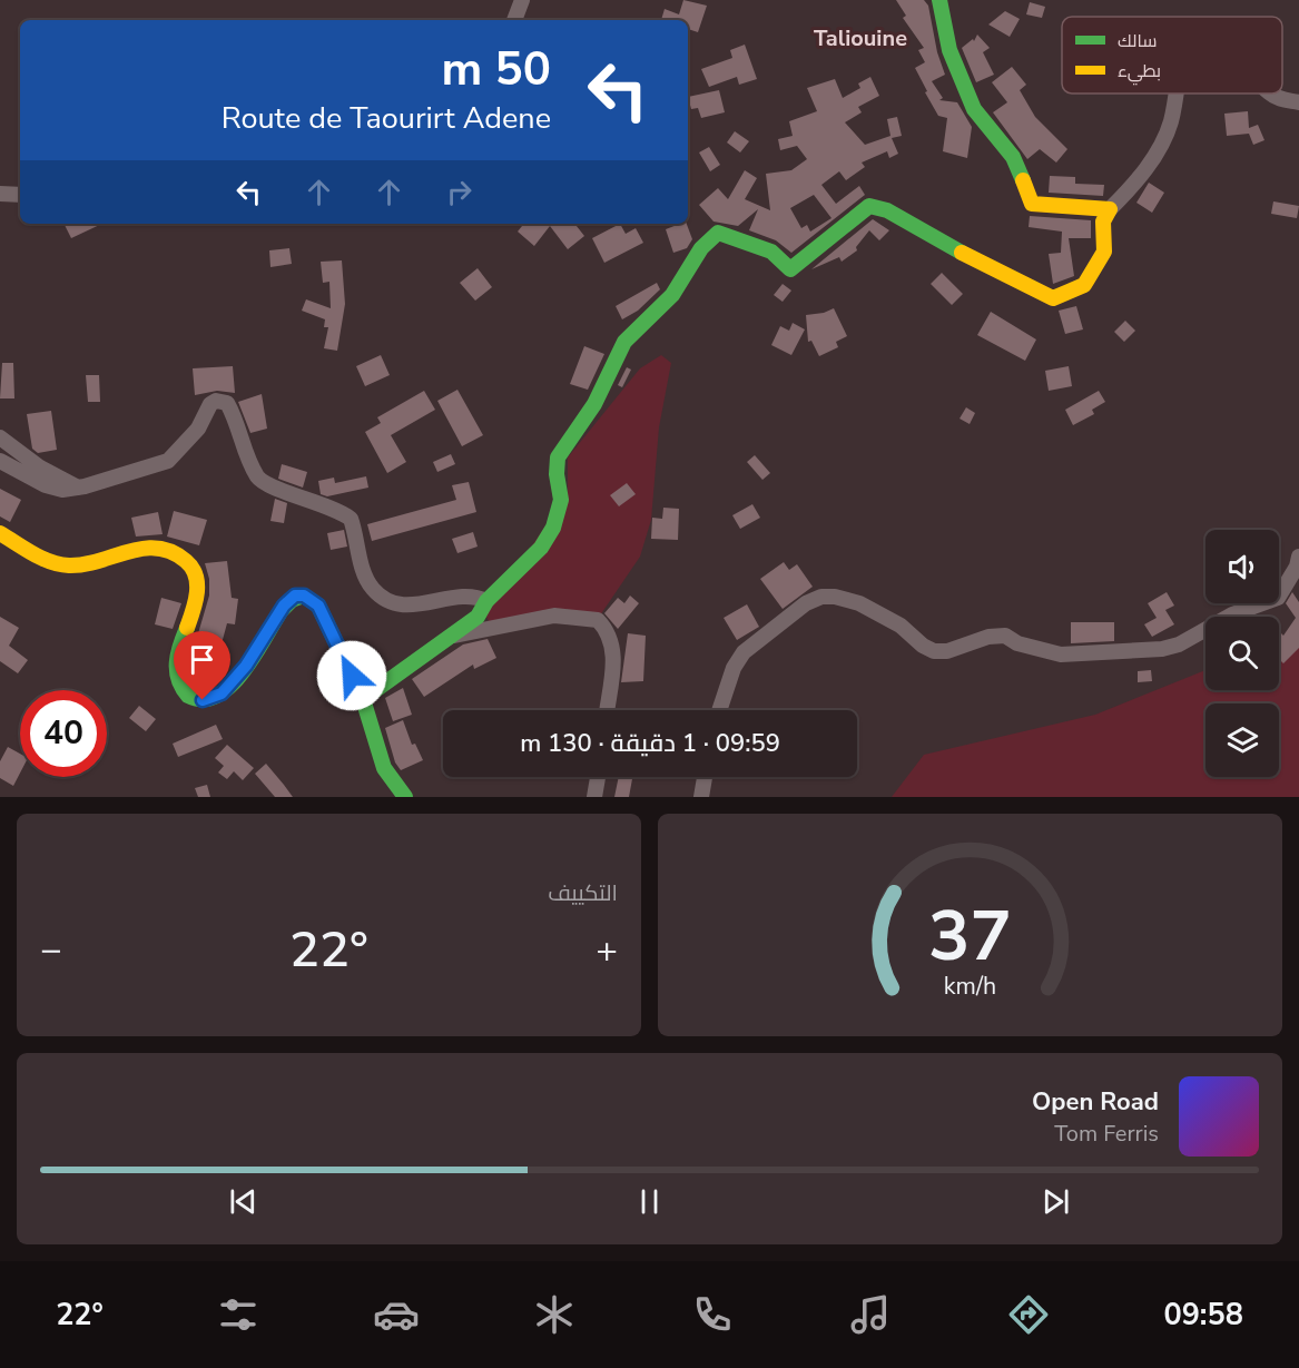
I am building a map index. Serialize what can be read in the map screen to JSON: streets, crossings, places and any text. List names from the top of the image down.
{
  "districts": ["Taliouine"],
  "legend": ["سالك", "بطيء"],
  "page": {
    "turn": ["50 m", "Route de Taourirt Adene"],
    "limit": "40",
    "trip": "09:59 · 1 دقيقة · 130 m",
    "tile": "التكييف",
    "heat": ["−", "22°", "+"],
    "song": ["Open Road", "Tom Ferris"],
    "tabs": ["09:58", "22°"],
    "gauge": ["37", "km/h"]
  }
}
